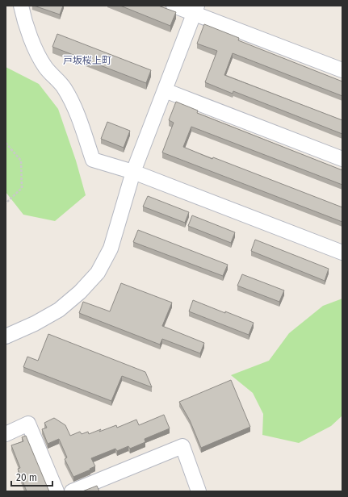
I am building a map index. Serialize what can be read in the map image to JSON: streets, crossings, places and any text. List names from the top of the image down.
{
  "districts": ["戸坂桜上町"],
  "scale_bar": "20 m"
}
